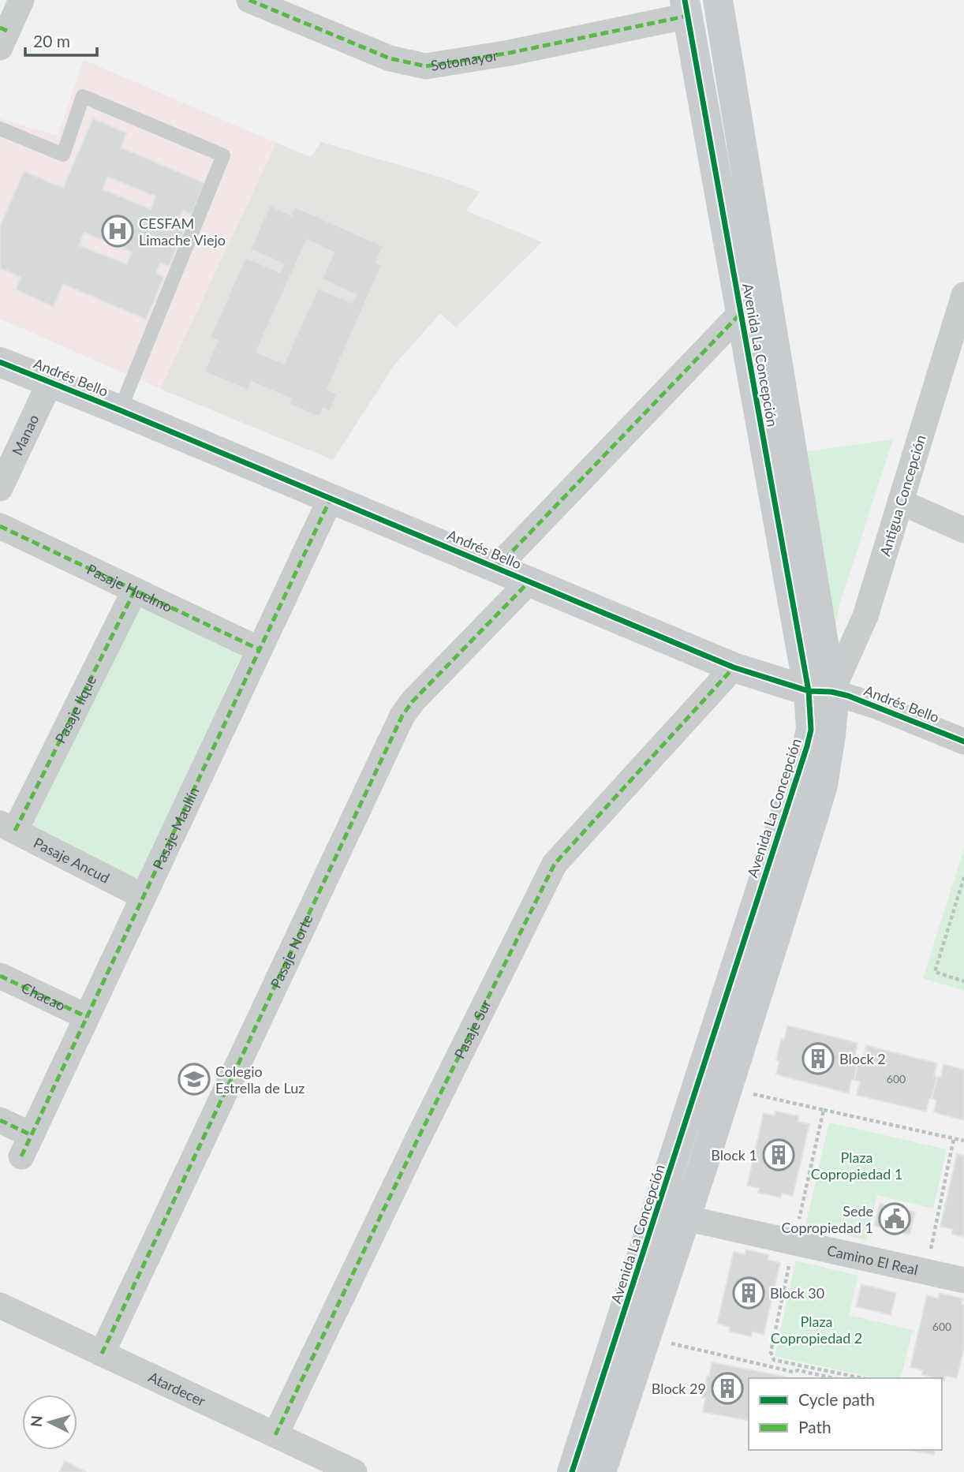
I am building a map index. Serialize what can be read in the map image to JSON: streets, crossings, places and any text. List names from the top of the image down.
{
  "streets": {
    "street": [
      "Sotomayor",
      "Avenida La Concepción",
      "Andrés Bello",
      "Manao",
      "Antigua Concepción",
      "Pasaje Huelmo",
      "Pasaje Ilque",
      "Pasaje Maullín",
      "Pasaje Ancud",
      "Pasaje Norte",
      "Chacao",
      "Pasaje Sur",
      "Camino El Real",
      "Atardecer"
    ]
  },
  "crossings": [
    ["Sotomayor", "Avenida La Concepción"],
    ["Avenida La Concepción", "Andrés Bello"],
    ["Avenida La Concepción", "Antigua Concepción"],
    ["Avenida La Concepción", "Camino El Real"],
    ["Andrés Bello", "Manao"],
    ["Andrés Bello", "Antigua Concepción"],
    ["Andrés Bello", "Pasaje Maullín"],
    ["Andrés Bello", "Pasaje Norte"],
    ["Andrés Bello", "Pasaje Sur"],
    ["Pasaje Huelmo", "Pasaje Ilque"],
    ["Pasaje Huelmo", "Pasaje Maullín"],
    ["Pasaje Ilque", "Pasaje Ancud"],
    ["Pasaje Maullín", "Pasaje Ancud"],
    ["Pasaje Maullín", "Chacao"],
    ["Pasaje Norte", "Atardecer"],
    ["Pasaje Sur", "Atardecer"]
  ],
  "parks": ["Plaza Copropiedad 1", "Plaza Copropiedad 2"],
  "places": {
    "hospital": ["CESFAM Limache Viejo"],
    "building": [
      "Block 2",
      "Block 1",
      "Block 30",
      "Block 29"
    ],
    "school or university": ["Colegio Estrella de Luz"],
    "public building": ["Sede Copropiedad 1"]
  },
  "house_numbers": ["600", "600"],
  "legend": ["Cycle path", "Path"],
  "scale_bar": "20 m",
  "north": "left"
}
